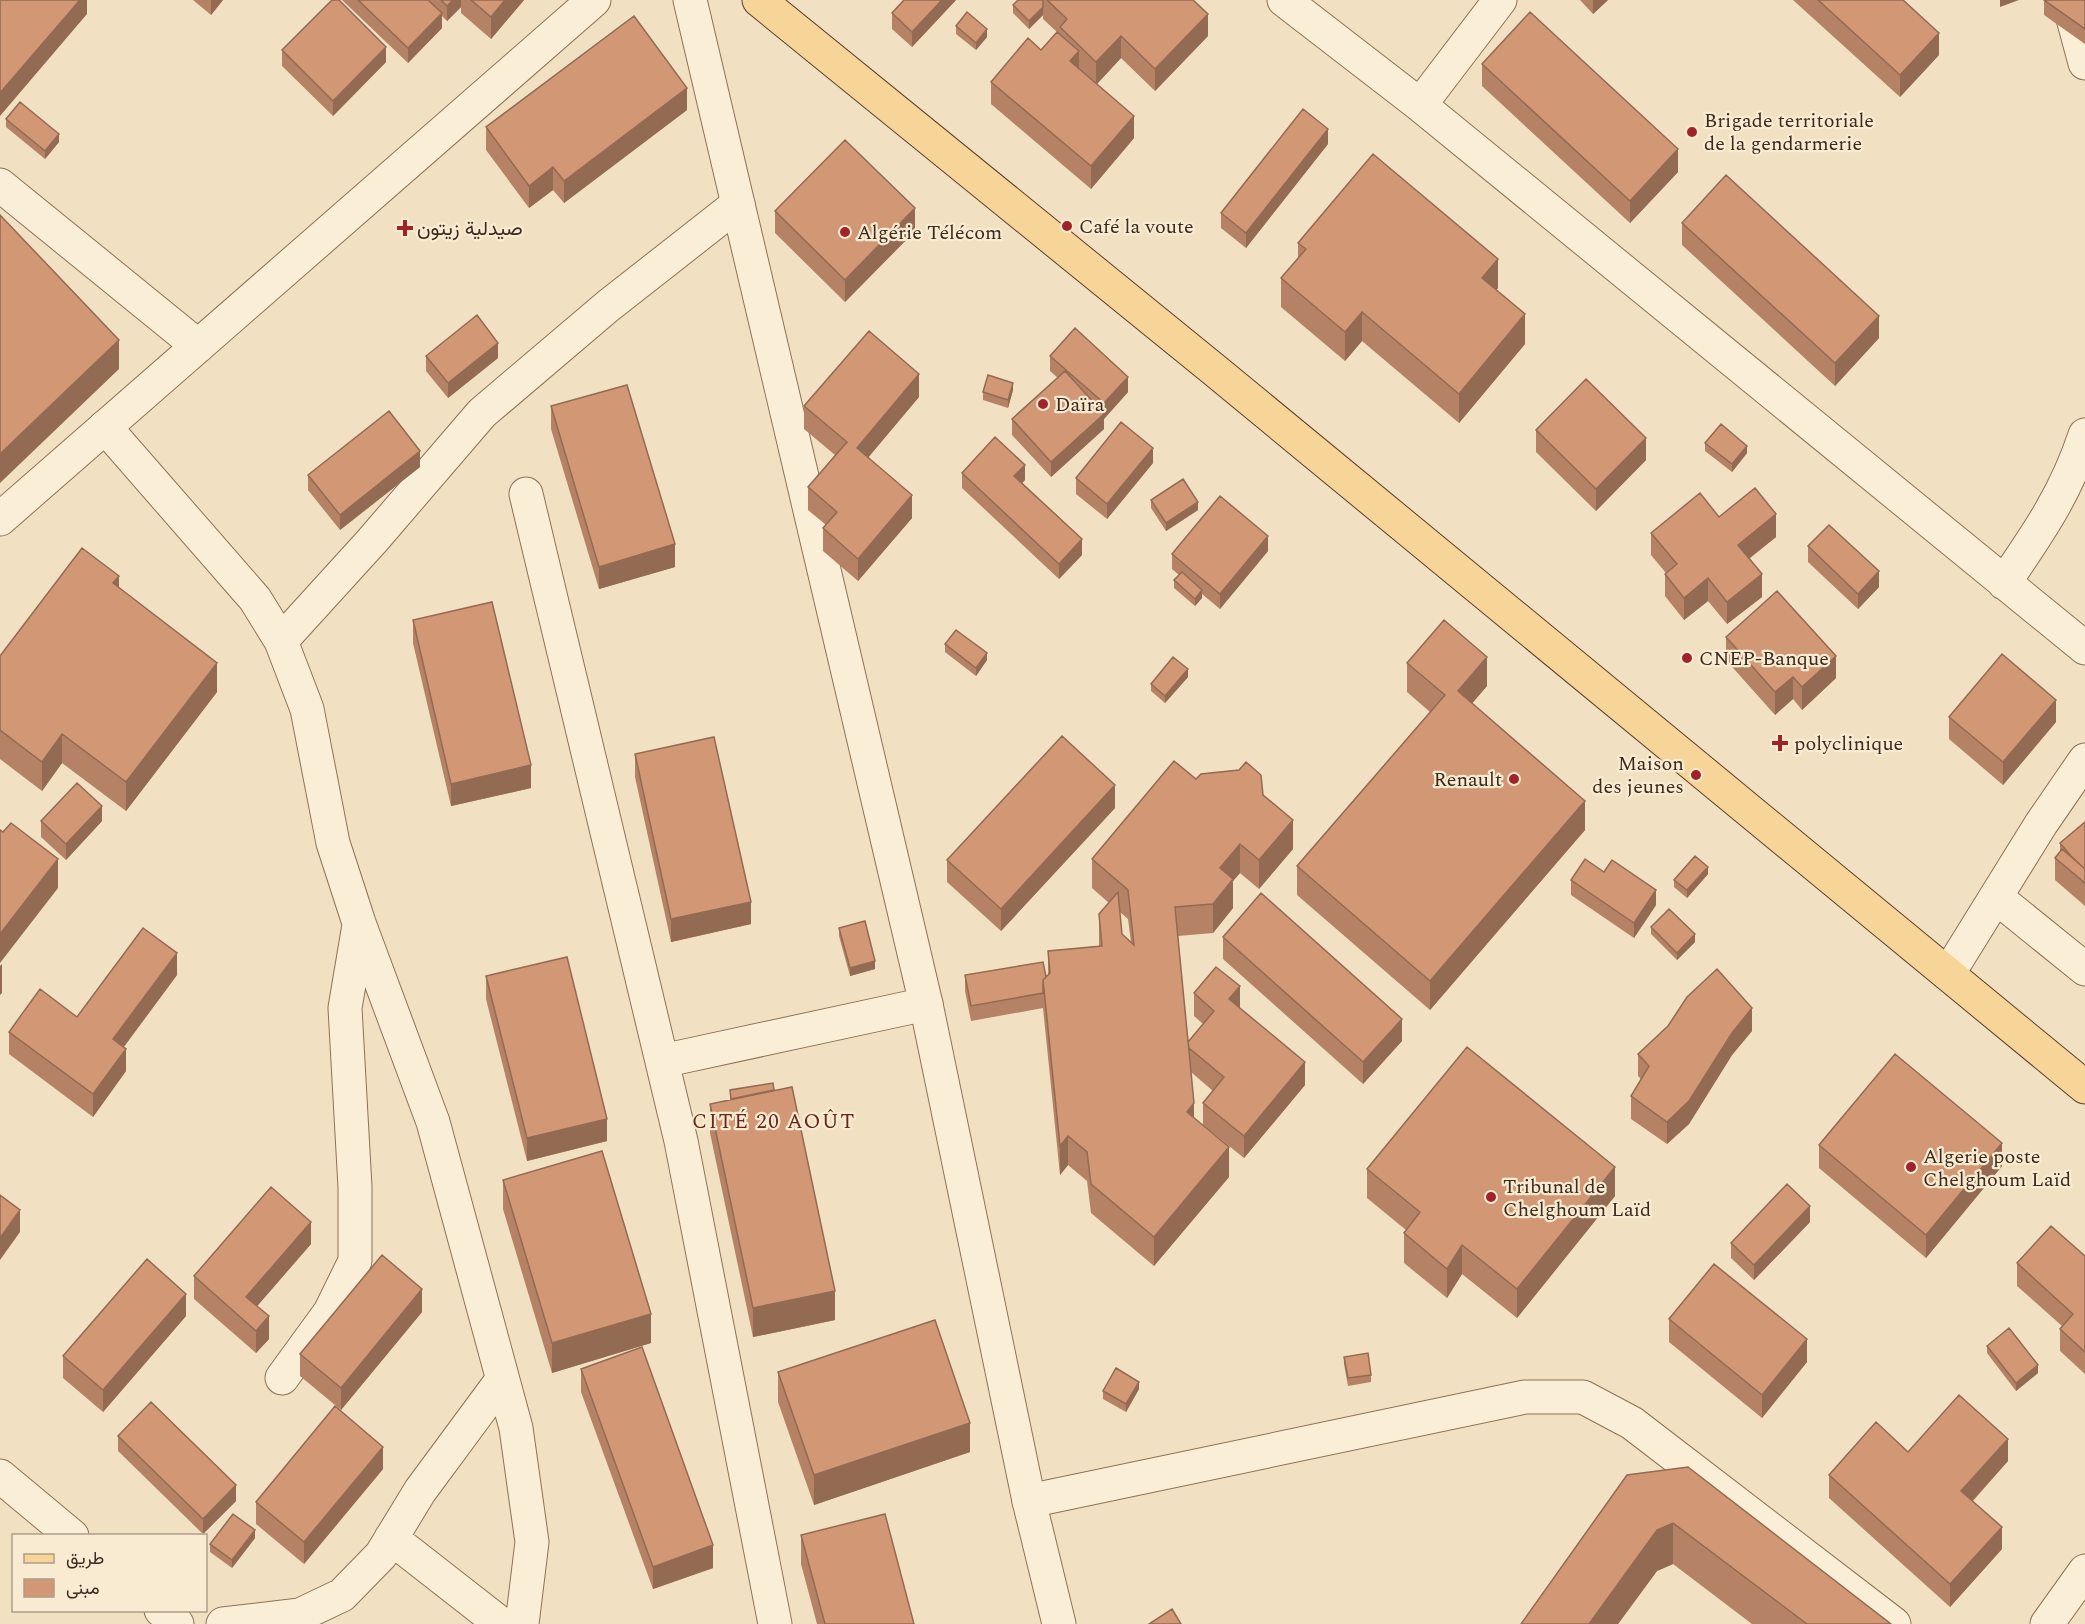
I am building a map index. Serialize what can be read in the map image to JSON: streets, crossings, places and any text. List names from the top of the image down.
{
  "districts": ["CITÉ 20 AOÛT"],
  "places": {
    "other": [
      "Brigade territoriale de la gendarmerie",
      "Café la voute",
      "Algérie Télécom",
      "Daïra",
      "CNEP-Banque",
      "Maison des jeunes",
      "Renault",
      "Algerie poste Chelghoum Laïd",
      "Tribunal de Chelghoum Laïd"
    ],
    "health": ["صيدلية زيتون", "polyclinique"]
  },
  "legend": ["طريق", "مبنى"]
}
